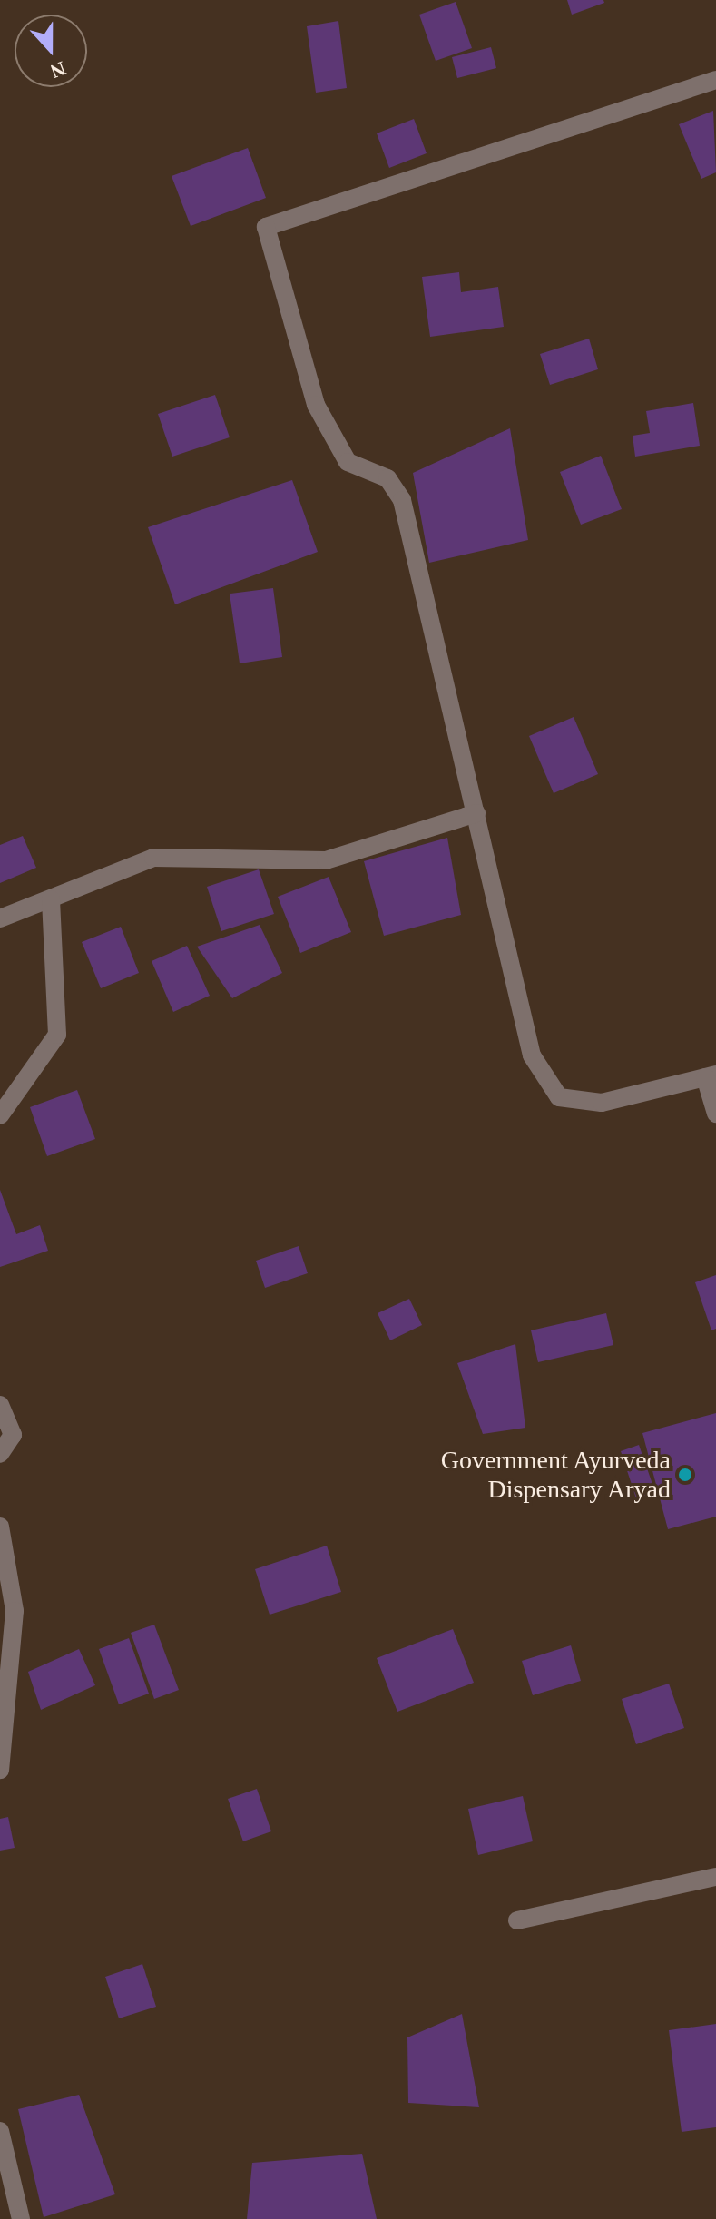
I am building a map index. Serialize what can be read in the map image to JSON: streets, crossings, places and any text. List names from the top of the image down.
{
  "places": ["Government Ayurveda Dispensary Aryad"],
  "north": "bottom"
}
